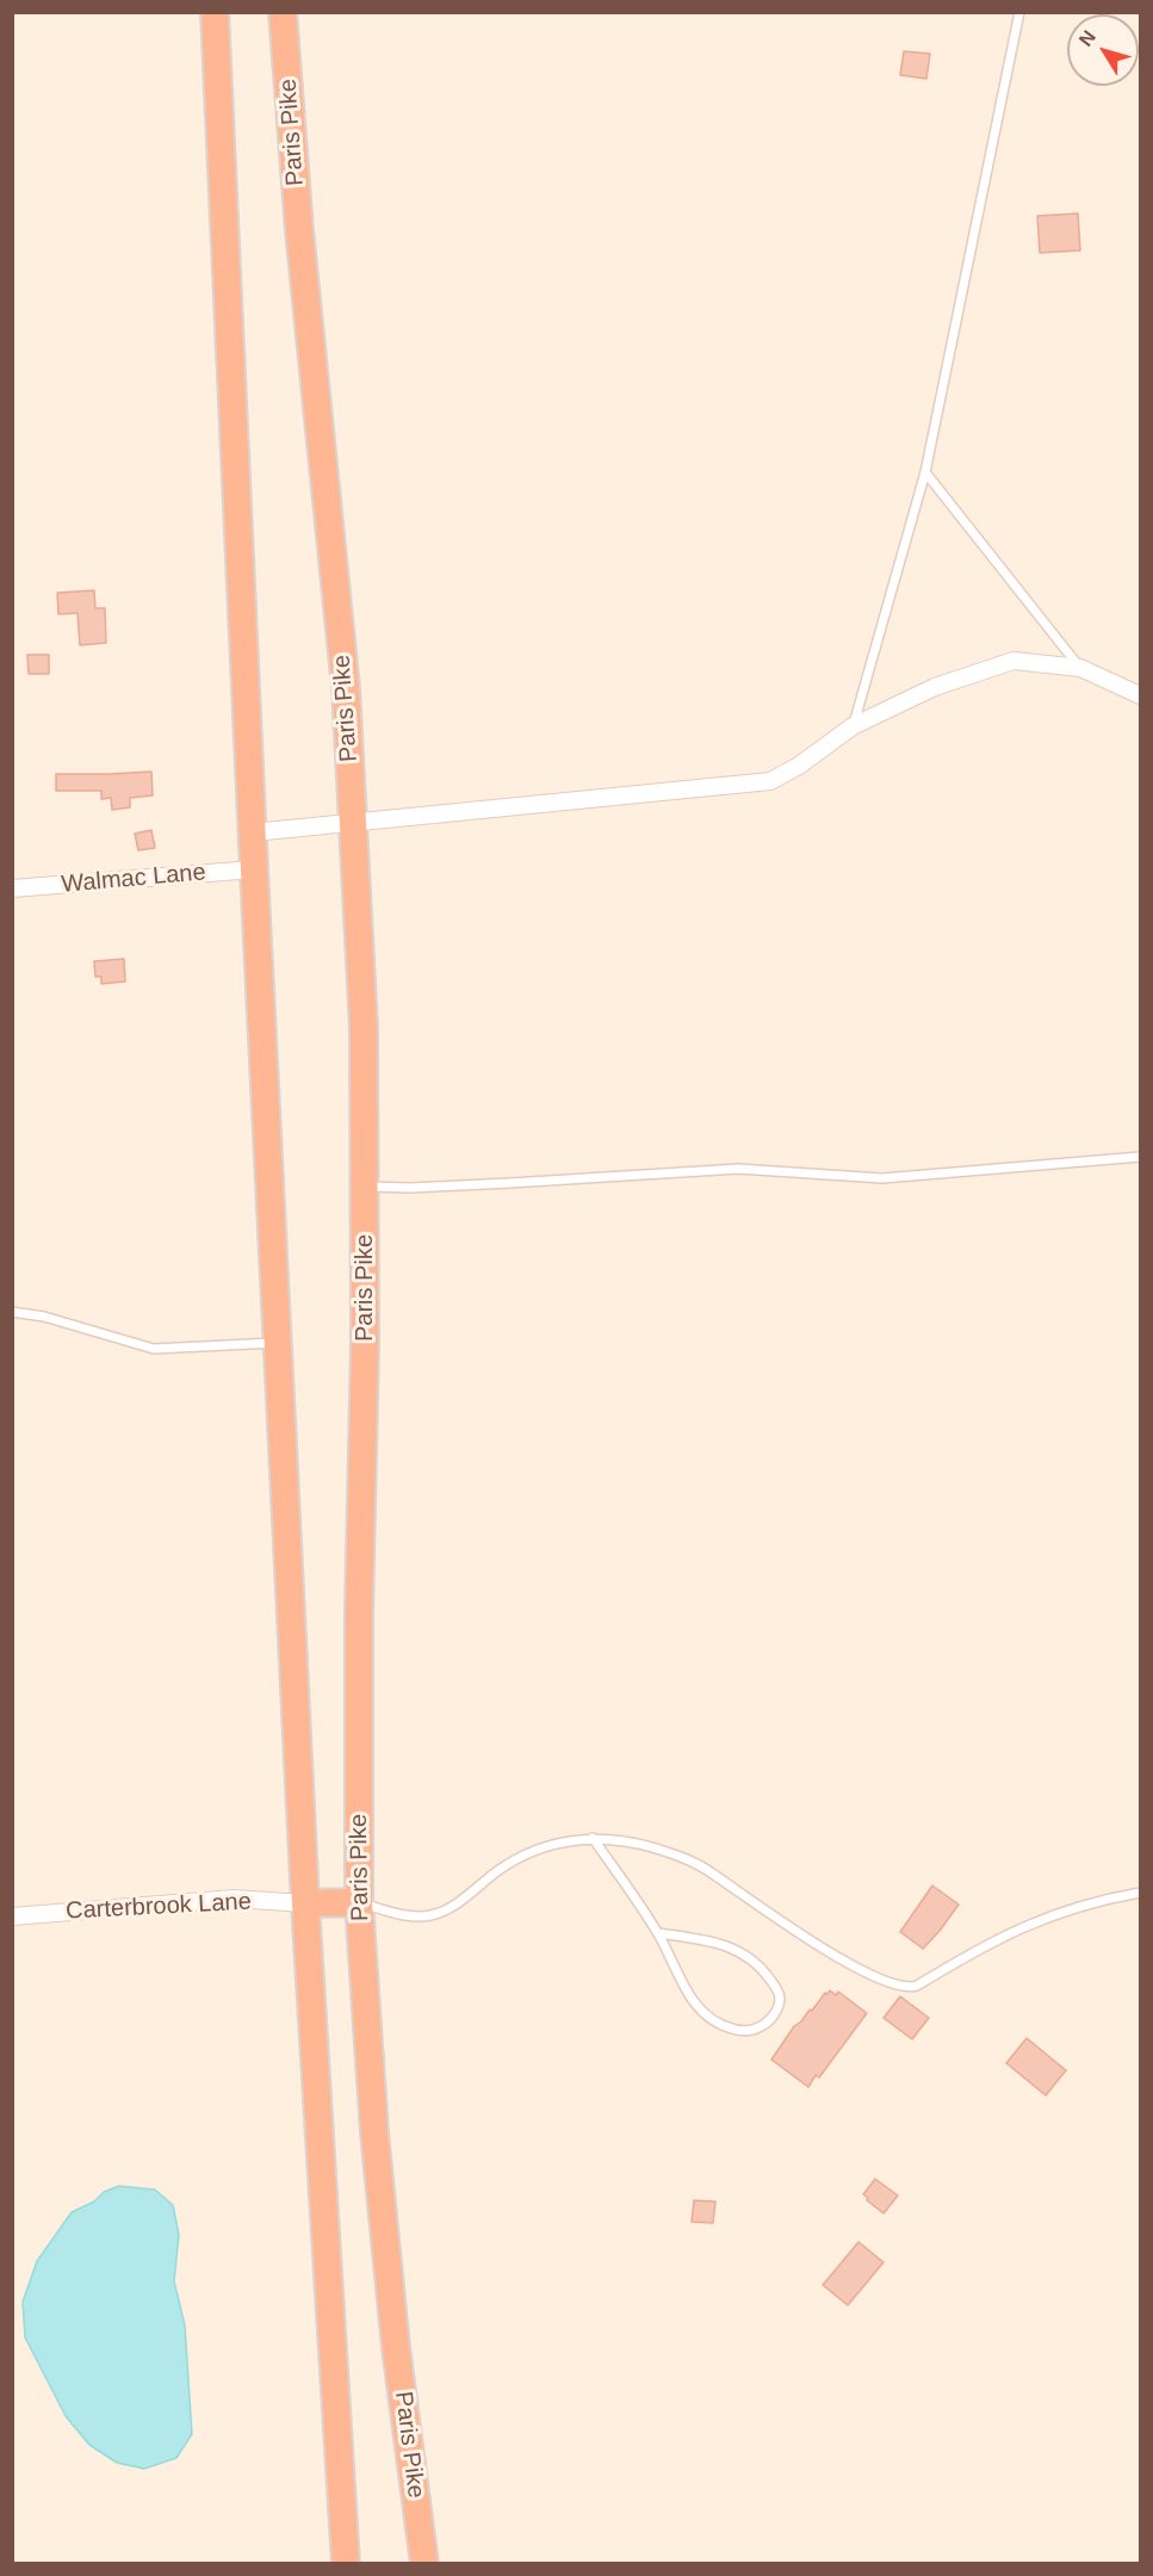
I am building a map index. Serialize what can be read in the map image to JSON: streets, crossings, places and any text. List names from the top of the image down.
{
  "streets": {
    "highway": ["Paris Pike"],
    "street": ["Walmac Lane", "Carterbrook Lane"]
  },
  "north": "top left"
}
